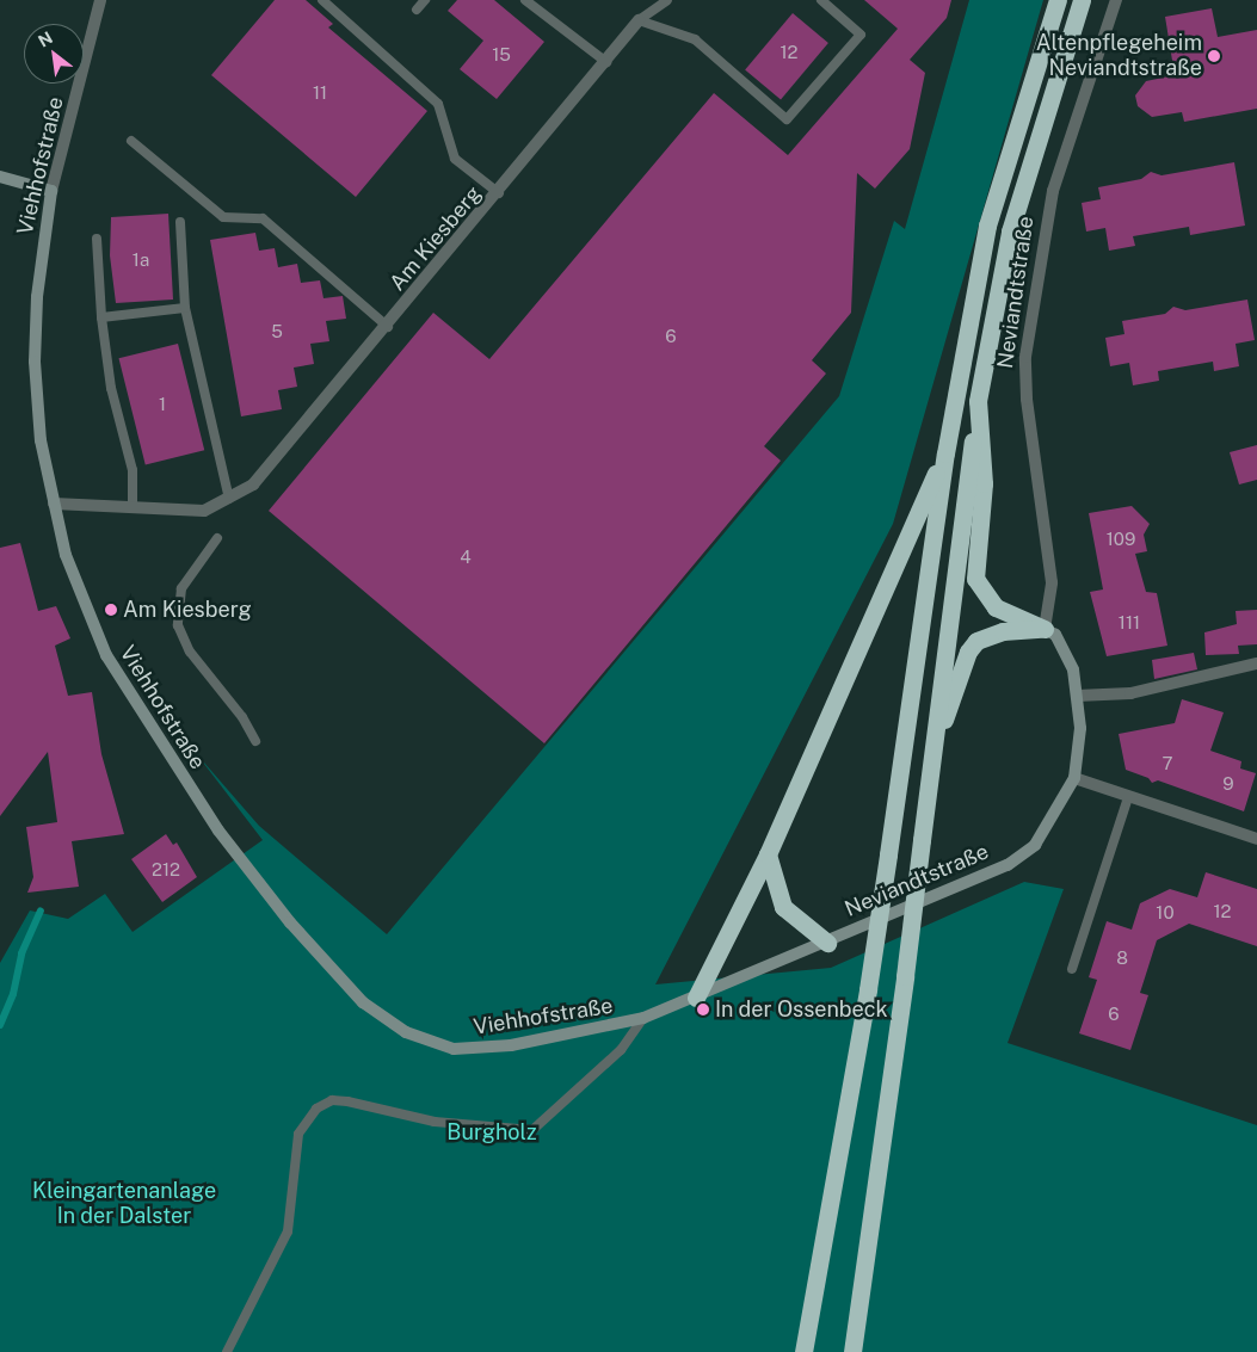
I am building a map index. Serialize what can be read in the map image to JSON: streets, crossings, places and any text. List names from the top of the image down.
{
  "streets": {
    "street": ["Viehhofstraße", "Am Kiesberg", "Neviandtstraße"]
  },
  "crossings": [
    ["Viehhofstraße", "Am Kiesberg"],
    ["Viehhofstraße", "Neviandtstraße"]
  ],
  "parks": ["Burgholz", "Kleingartenanlage In der Dalster"],
  "places": ["Altenpflegeheim Neviandtstraße", "Am Kiesberg", "In der Ossenbeck"],
  "house_numbers": [
    "12",
    "15",
    "11",
    "1a",
    "5",
    "6",
    "1",
    "109",
    "4",
    "111",
    "7",
    "9",
    "212",
    "12",
    "10",
    "8",
    "6"
  ],
  "north": "top left"
}
